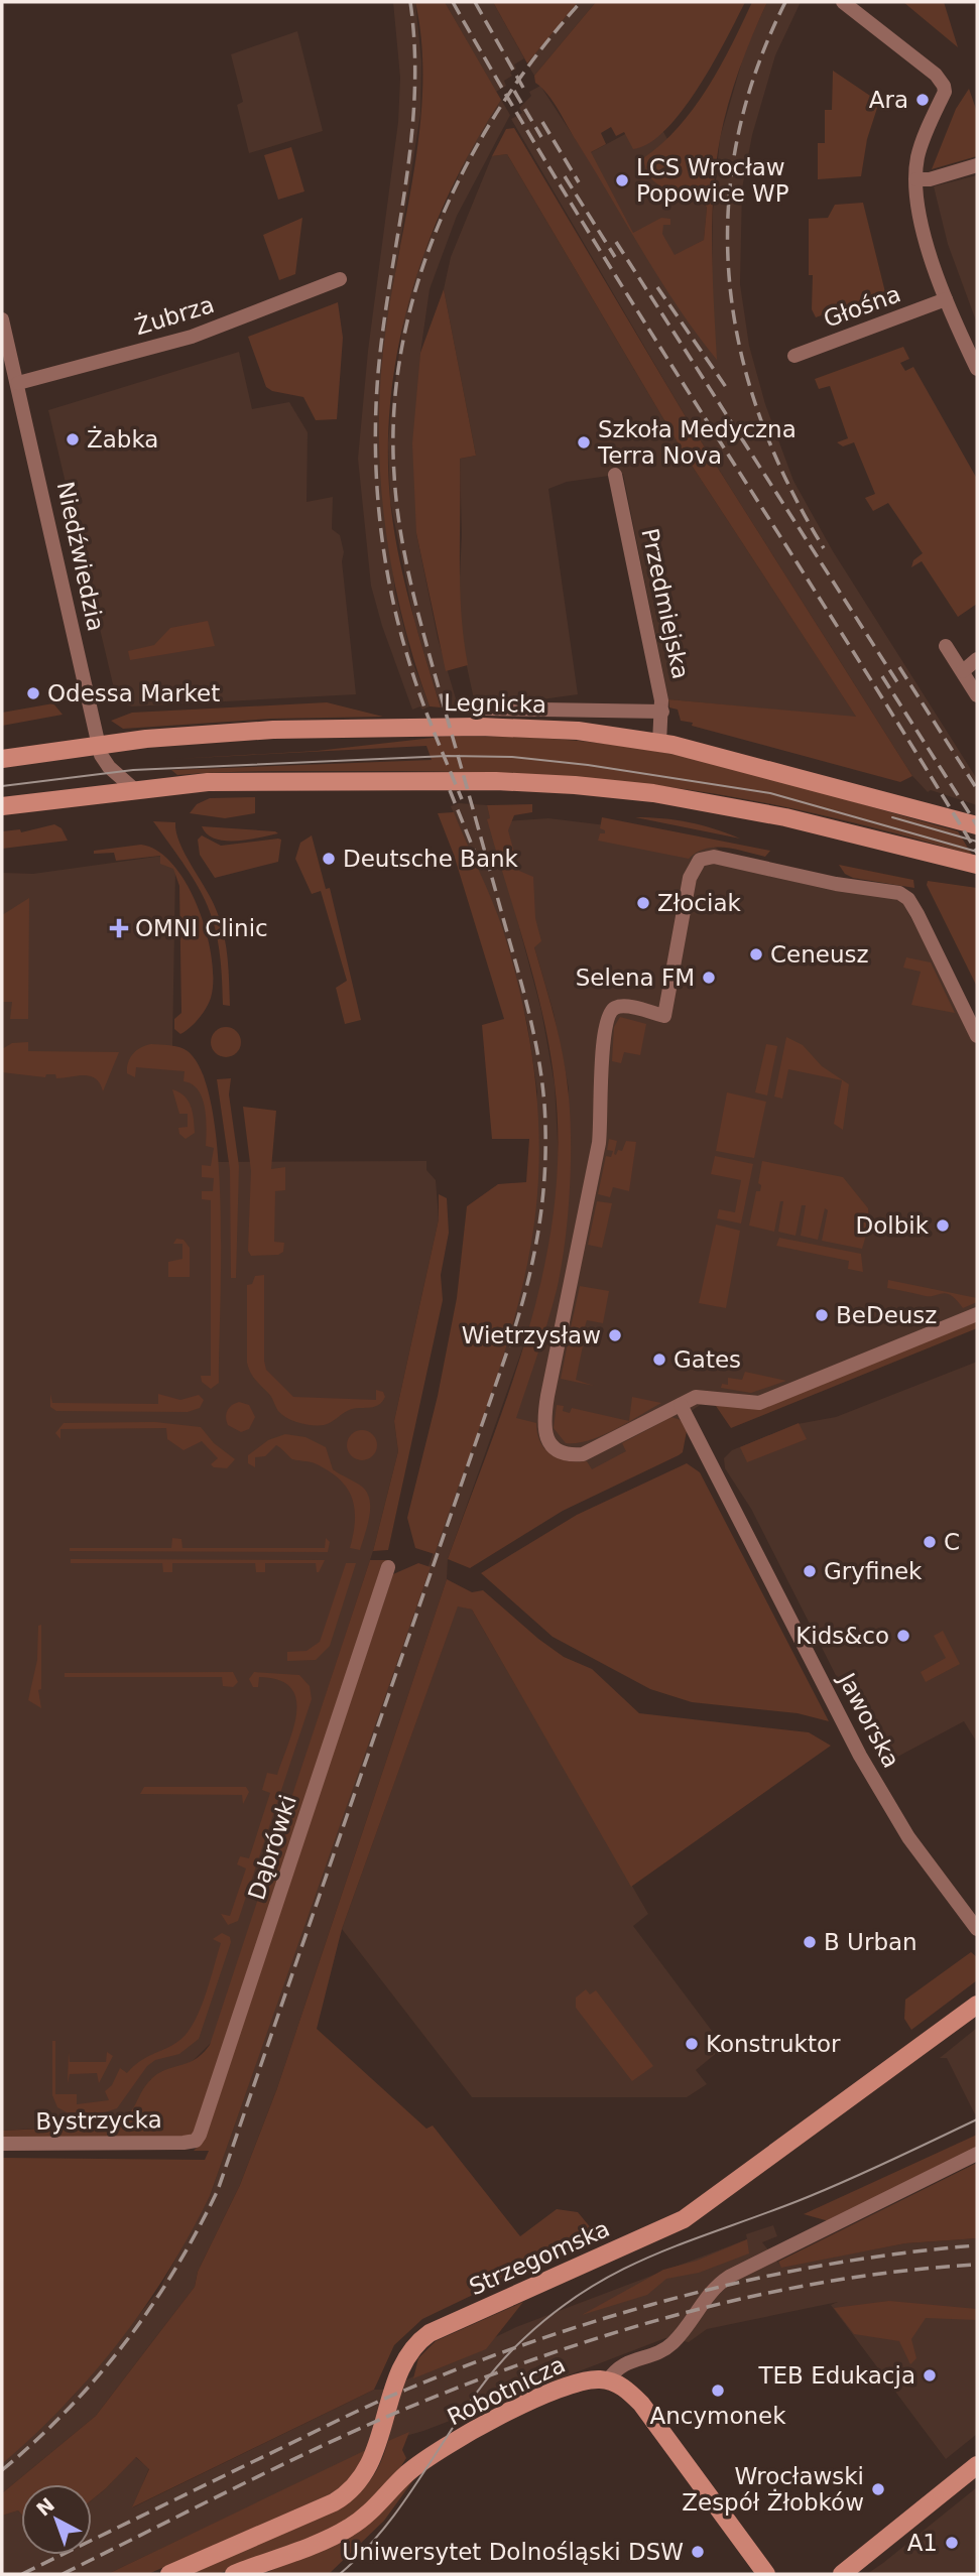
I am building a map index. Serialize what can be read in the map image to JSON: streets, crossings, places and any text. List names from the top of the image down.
{
  "streets": {
    "main road": ["Legnicka", "Strzegomska", "Robotnicza"],
    "street": [
      "Głośna",
      "Żubrza",
      "Niedźwiedzia",
      "Przedmiejska",
      "Jaworska",
      "Dąbrówki",
      "Bystrzycka"
    ]
  },
  "crossings": [
    ["Żubrza", "Niedźwiedzia"],
    ["Niedźwiedzia", "Legnicka"],
    ["Przedmiejska", "Legnicka"],
    ["Dąbrówki", "Bystrzycka"]
  ],
  "places": {
    "other": [
      "Ara",
      "LCS Wrocław Popowice WP",
      "Żabka",
      "Szkoła Medyczna Terra Nova",
      "Odessa Market",
      "Deutsche Bank",
      "Złociak",
      "Ceneusz",
      "Selena FM",
      "Dolbik",
      "BeDeusz",
      "Wietrzysław",
      "Gates",
      "C",
      "Gryfinek",
      "Kids&co",
      "B Urban",
      "Konstruktor",
      "TEB Edukacja",
      "Ancymonek",
      "Wrocławski Zespół Żłobków",
      "A1",
      "Uniwersytet Dolnośląski DSW"
    ],
    "health": ["OMNI Clinic"]
  },
  "north": "top left"
}
